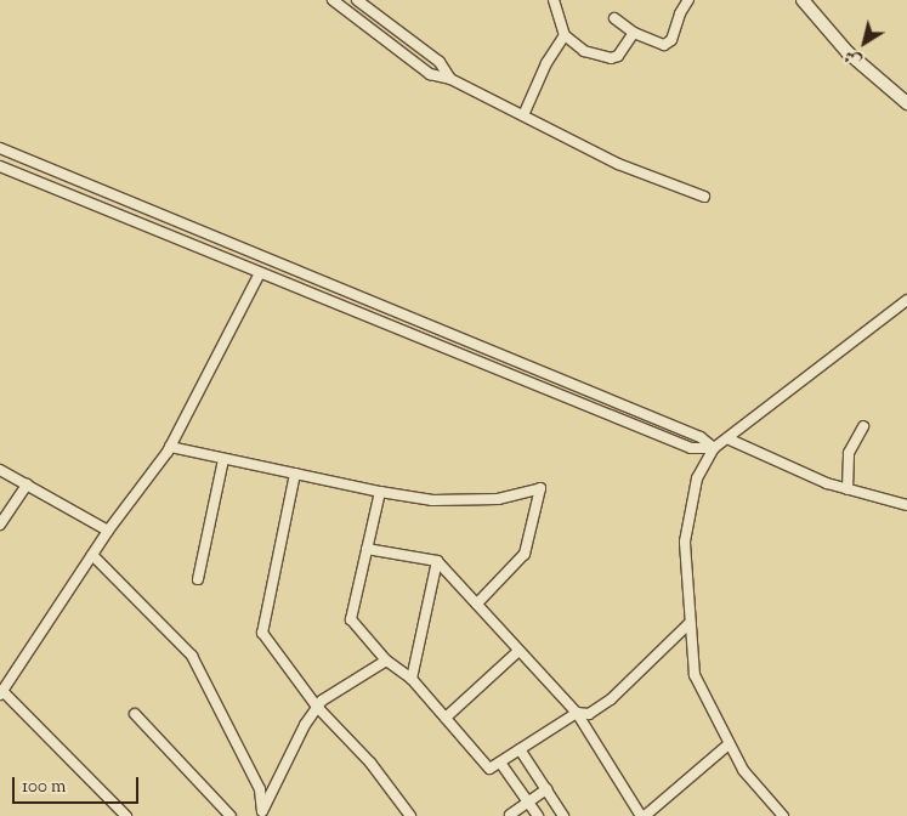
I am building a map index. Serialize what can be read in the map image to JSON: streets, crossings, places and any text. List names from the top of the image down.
{
  "scale_bar": "100 m",
  "north": "bottom left"
}
